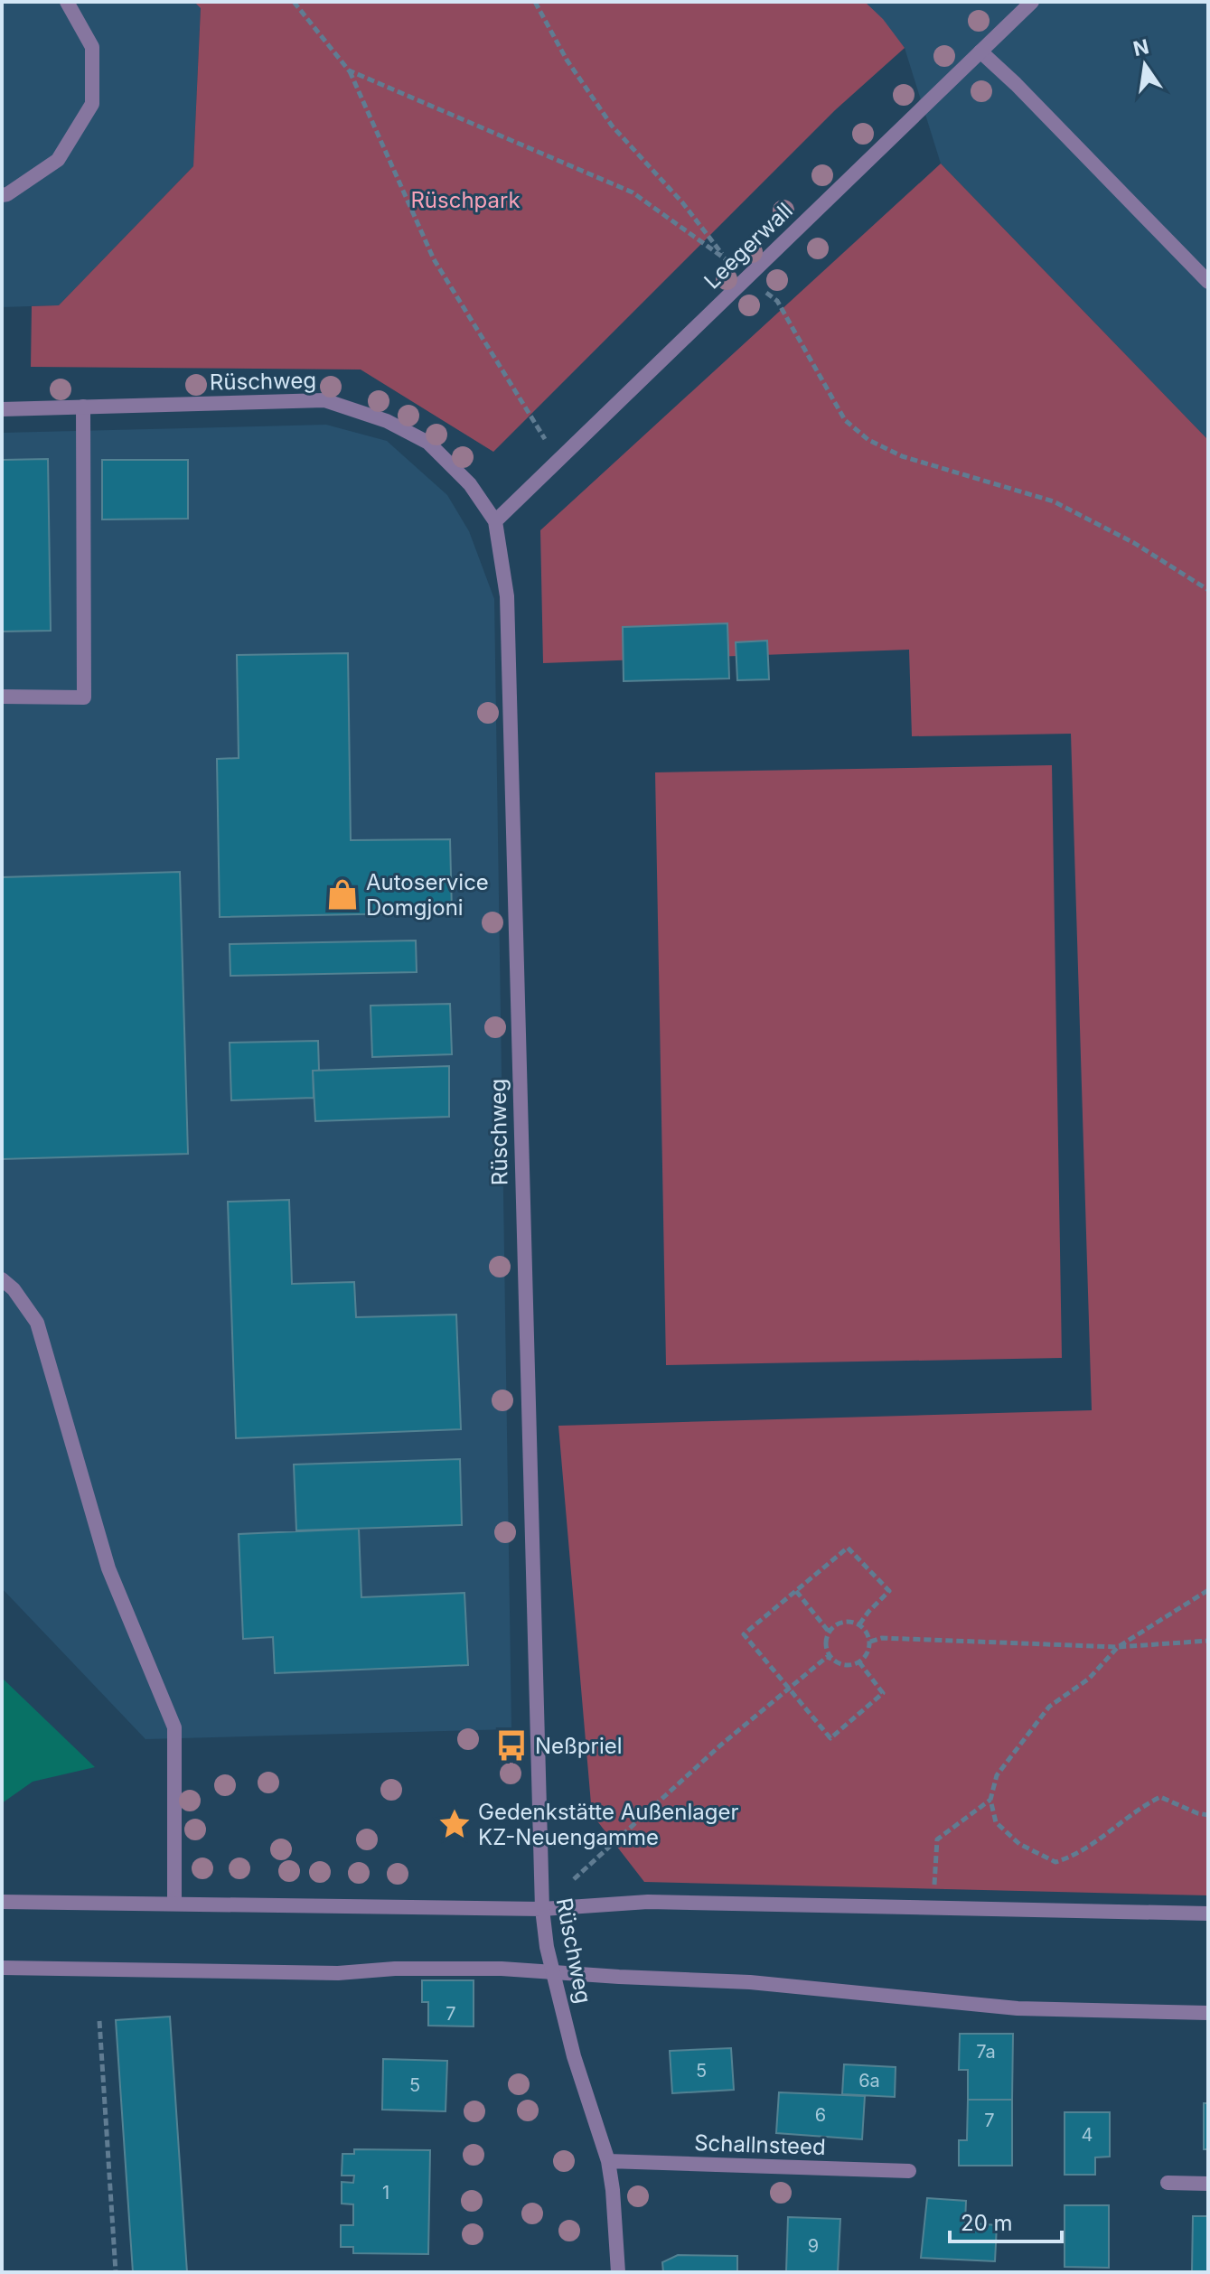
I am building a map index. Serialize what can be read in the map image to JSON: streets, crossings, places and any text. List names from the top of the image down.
{
  "streets": {
    "street": ["Leegerwall", "Rüschweg", "Schallnsteed"]
  },
  "crossings": [
    ["Leegerwall", "Rüschweg"],
    ["Rüschweg", "Schallnsteed"]
  ],
  "parks": ["Rüschpark"],
  "places": {
    "shop": ["Autoservice Domgjoni"],
    "bus stop": ["Neßpriel"],
    "place": ["Gedenkstätte Außenlager KZ-Neuengamme"]
  },
  "house_numbers": [
    "7",
    "7a",
    "5",
    "6a",
    "5",
    "6",
    "7",
    "4",
    "1",
    "9"
  ],
  "scale_bar": "20 m",
  "north": "top"
}
